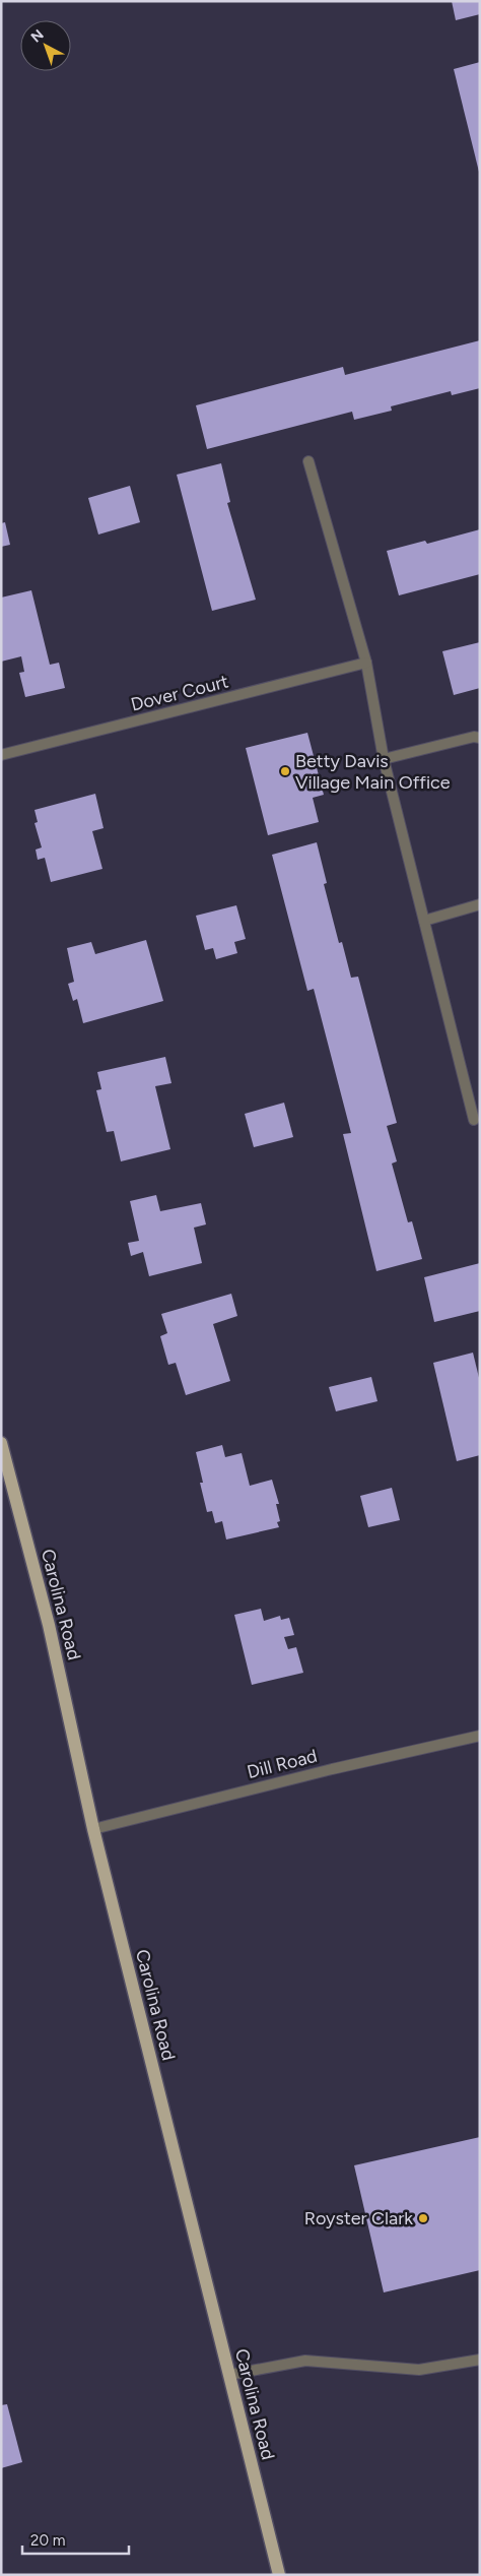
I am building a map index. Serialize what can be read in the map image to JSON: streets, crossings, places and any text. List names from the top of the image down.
{
  "streets": {
    "main road": ["Carolina Road"],
    "street": ["Dover Court", "Dill Road"]
  },
  "crossings": [
    ["Carolina Road", "Dill Road"]
  ],
  "places": ["Betty Davis Village Main Office", "Royster Clark"],
  "scale_bar": "20 m",
  "north": "top left"
}
